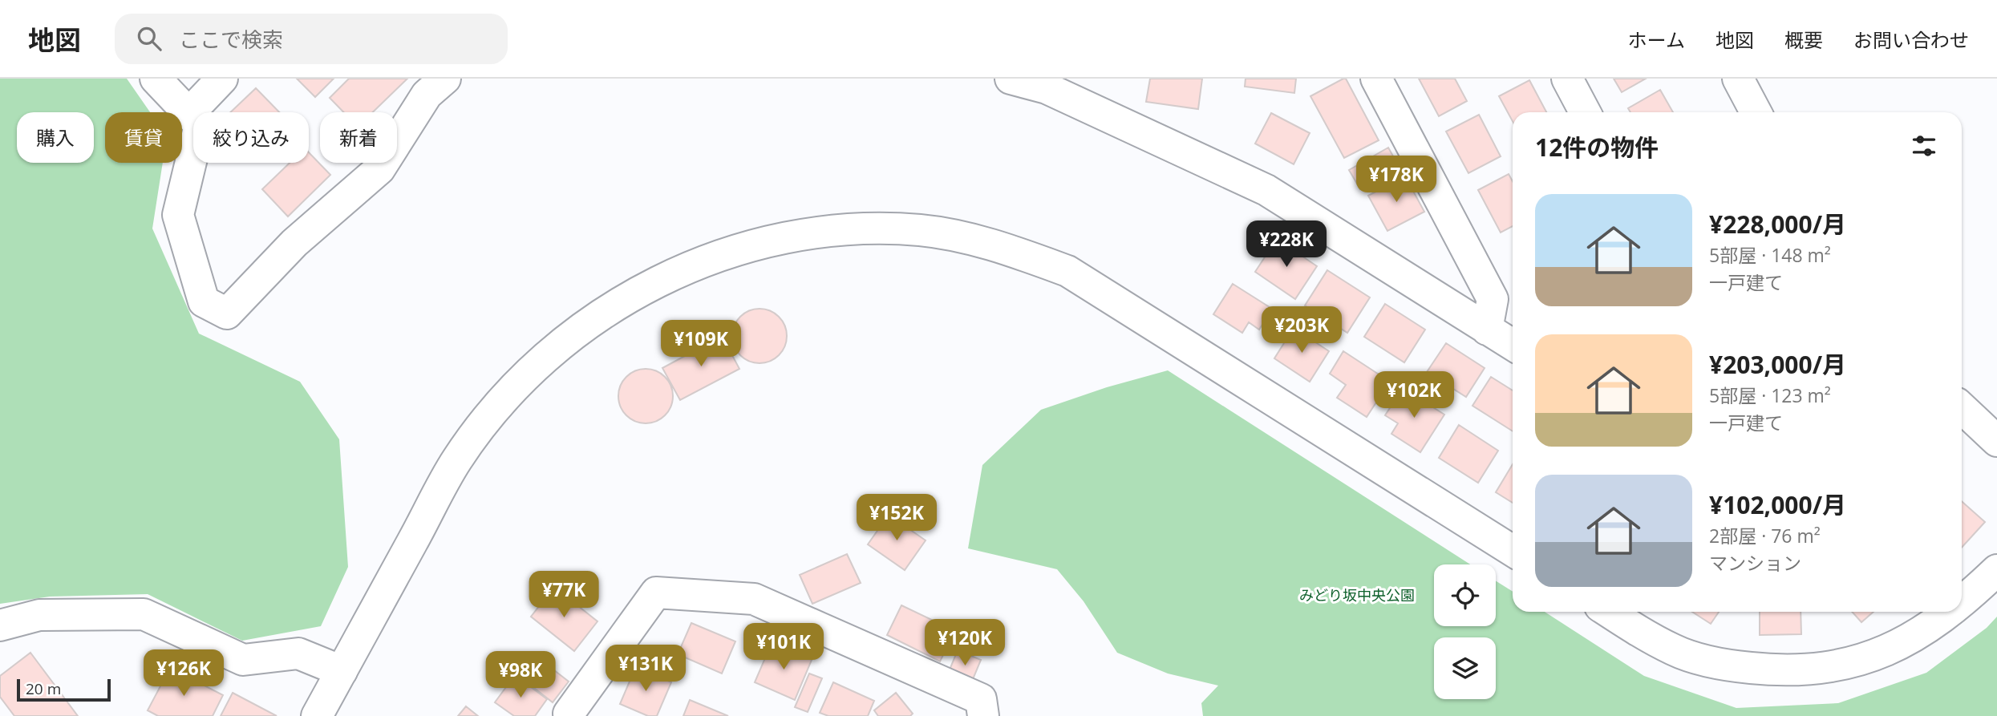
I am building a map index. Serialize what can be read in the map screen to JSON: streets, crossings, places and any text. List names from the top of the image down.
{
  "parks": ["みどり坂中央公園"],
  "scale_bar": "20 m",
  "page": {
    "header": "地図",
    "search": "ここで検索",
    "nav": [
      "ホーム",
      "地図",
      "概要",
      "お問い合わせ"
    ],
    "chip": [
      "購入",
      "賃貸",
      "絞り込み",
      "新着"
    ],
    "heading": "12件の物件",
    "price": [
      "¥178K",
      "¥228K",
      "¥203K",
      "¥109K",
      "¥102K",
      "¥152K",
      "¥77K",
      "¥120K",
      "¥101K",
      "¥131K",
      "¥126K",
      "¥98K"
    ],
    "list": [
      {
        "name": "¥228,000/月",
        "note": "5部屋 · 148 m² · 一戸建て"
      },
      {
        "name": "¥203,000/月",
        "note": "5部屋 · 123 m² · 一戸建て"
      },
      {
        "name": "¥102,000/月",
        "note": "2部屋 · 76 m² · マンション"
      }
    ],
    "scale": "20 m"
  }
}
